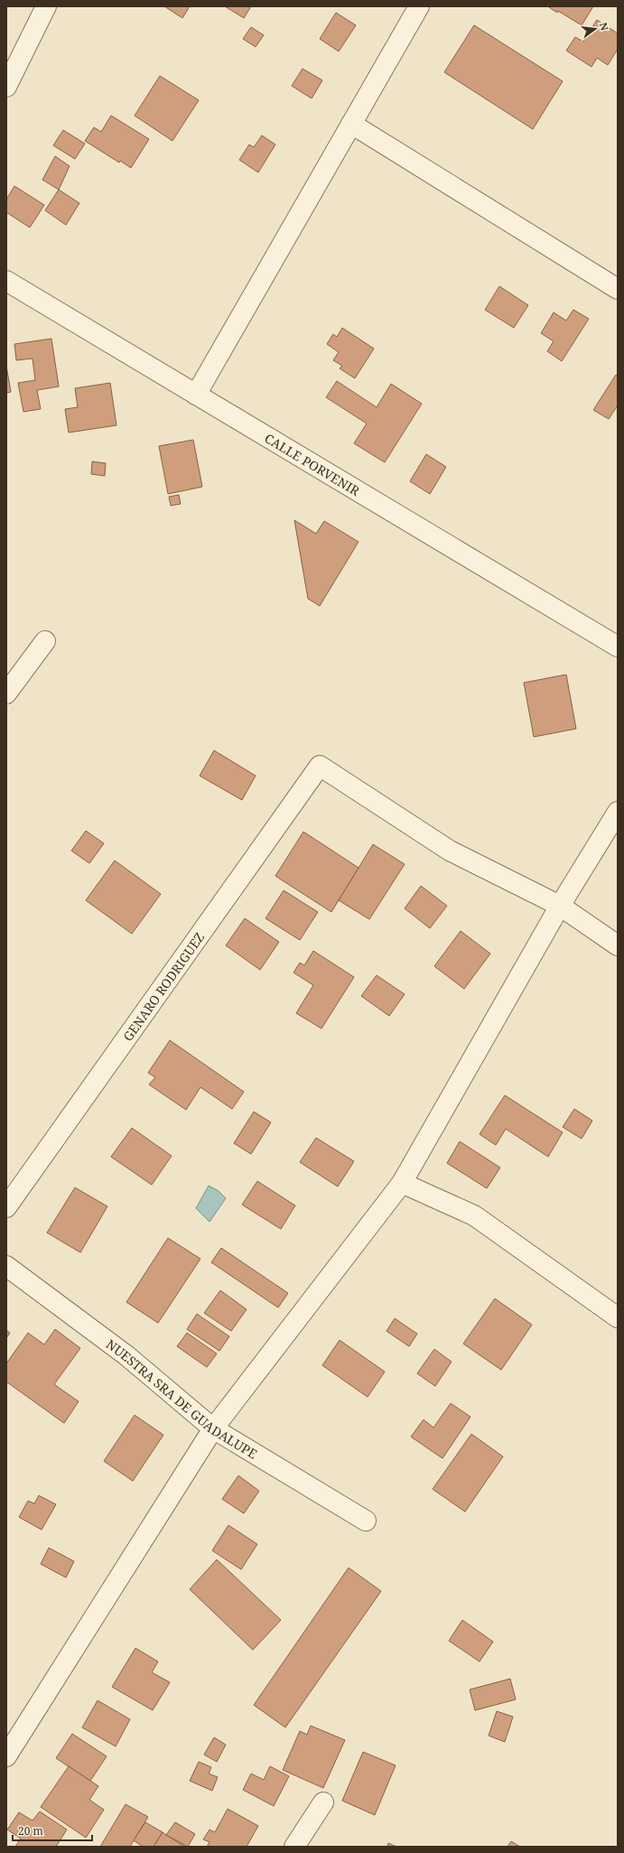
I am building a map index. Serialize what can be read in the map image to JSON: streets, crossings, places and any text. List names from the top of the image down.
{
  "streets": {
    "street": ["CALLE PORVENIR", "GENARO RODRIGUEZ", "NUESTRA SRA DE GUADALUPE"]
  },
  "scale_bar": "20 m",
  "north": "right"
}
